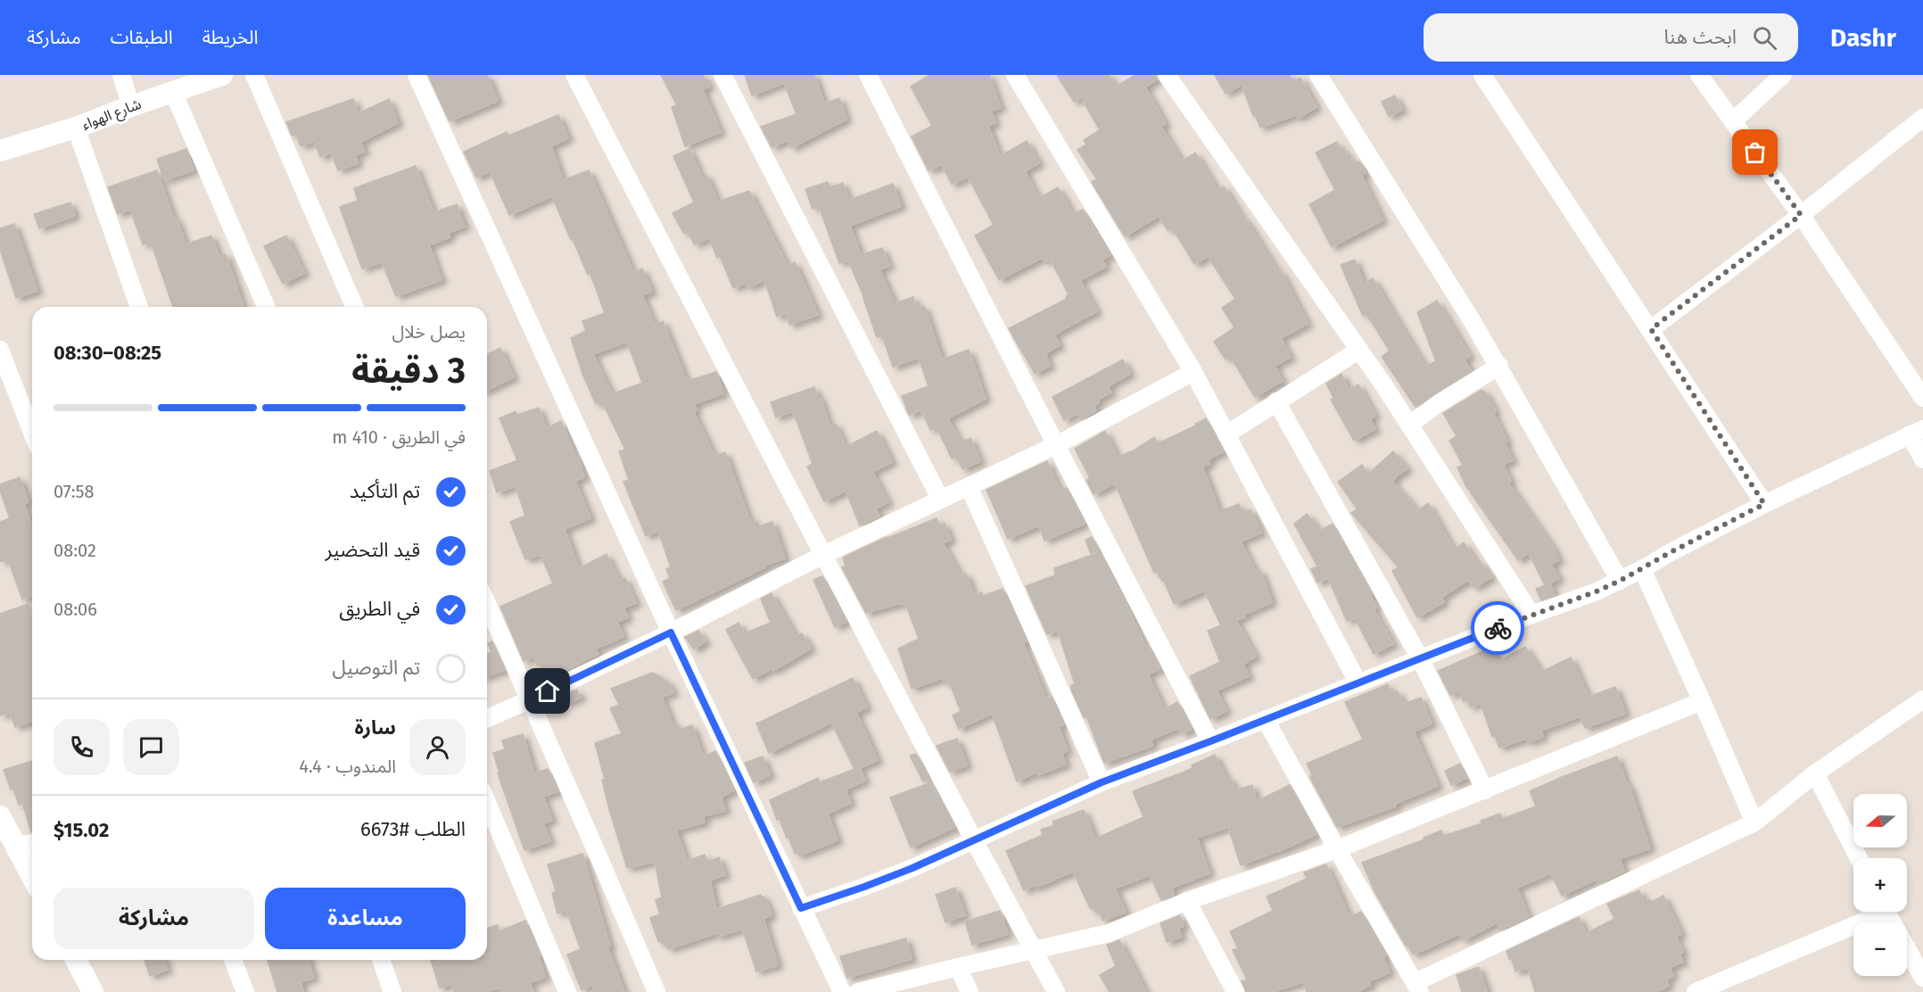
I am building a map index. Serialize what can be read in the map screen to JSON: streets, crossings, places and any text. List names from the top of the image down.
{
  "streets": {
    "street": ["شارع الهواء"]
  },
  "north": "left",
  "page": {
    "header": "Dashr",
    "search": "ابحث هنا",
    "nav": ["الخريطة", "الطبقات", "مشاركة"],
    "heading": ["3 دقيقة", "يصل خلال", "08:25–08:30"],
    "panel": [
      "سارة",
      "المندوب · 4.4",
      "الطلب #6673",
      "$15.02"
    ],
    "bar": "في الطريق · 410 m",
    "list": [
      ["تم التأكيد", "07:58"],
      ["قيد التحضير", "08:02"],
      ["في الطريق", "08:06"],
      "تم التوصيل"
    ],
    "map_buttons": ["+", "−"],
    "buttons": ["مساعدة", "مشاركة"]
  }
}
